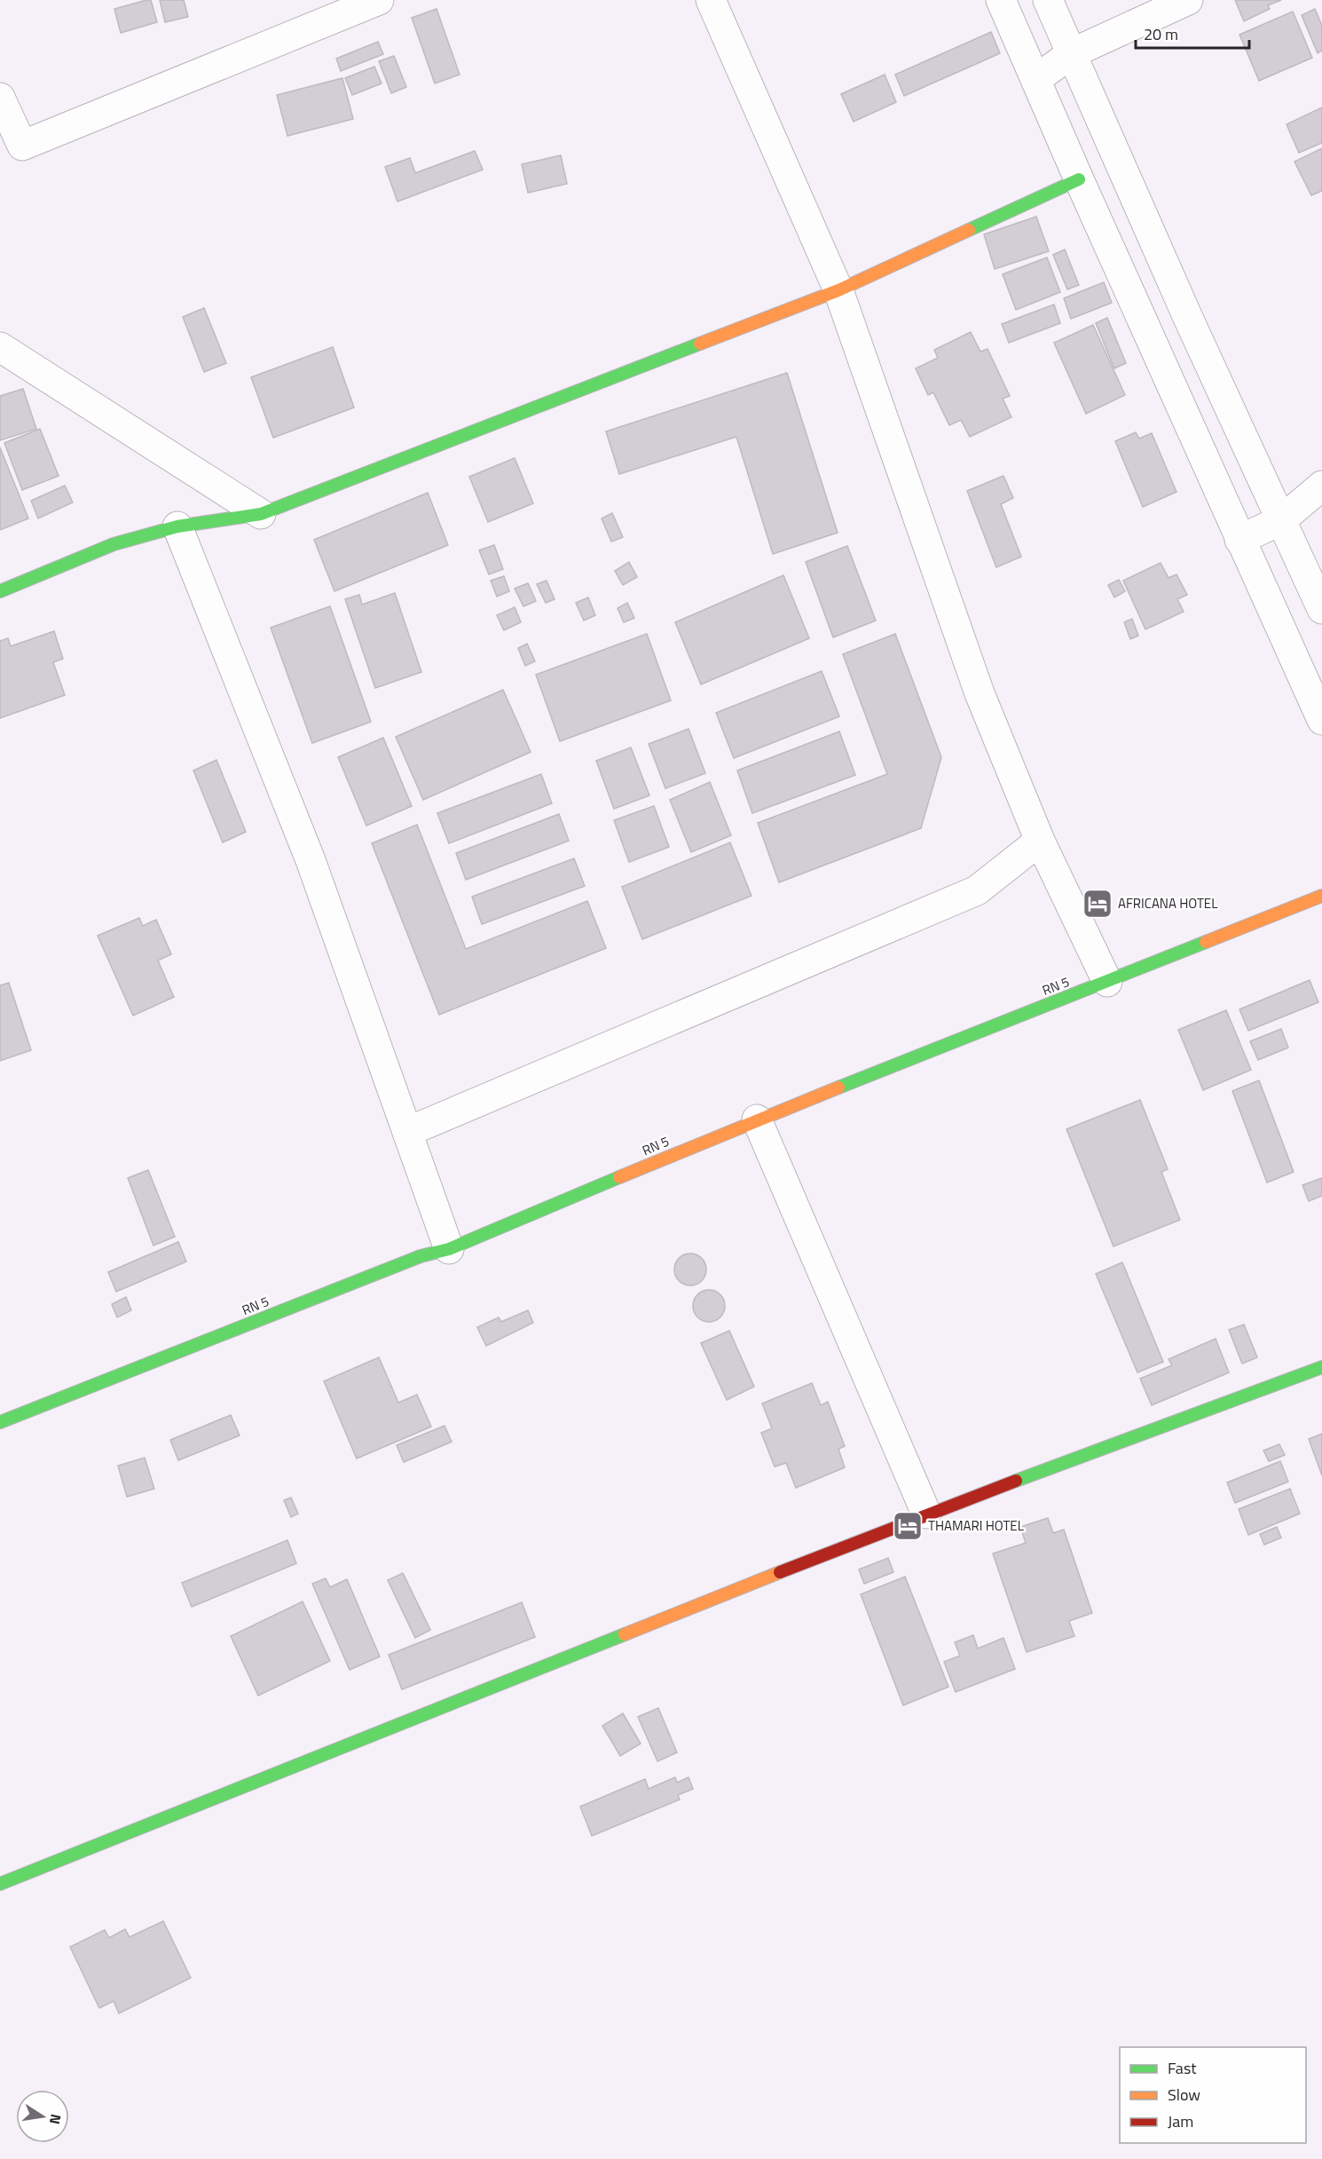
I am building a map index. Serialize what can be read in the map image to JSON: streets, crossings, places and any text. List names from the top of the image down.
{
  "streets": {
    "street": ["RN 5"]
  },
  "places": {
    "hotel": ["AFRICANA HOTEL", "THAMARI HOTEL"]
  },
  "legend": ["Fast", "Slow", "Jam"],
  "scale_bar": "20 m",
  "north": "right"
}
